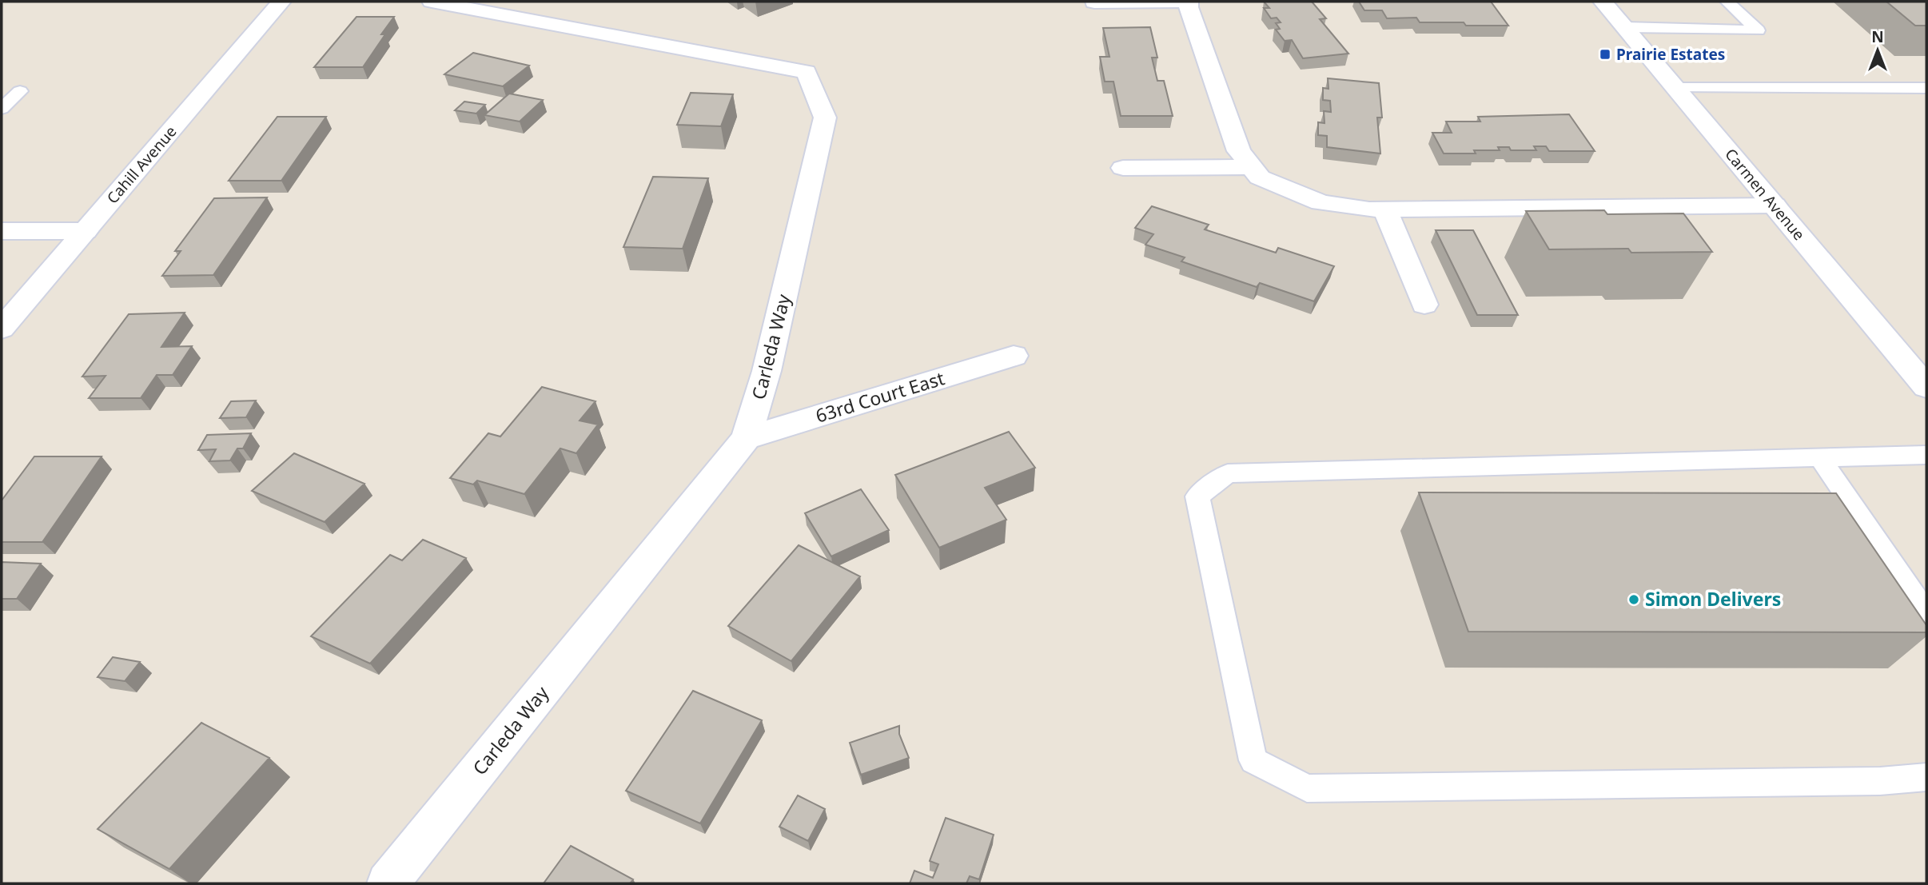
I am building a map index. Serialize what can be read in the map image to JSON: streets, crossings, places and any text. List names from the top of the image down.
{
  "streets": {
    "street": [
      "Cahill Avenue",
      "Carmen Avenue",
      "Carleda Way",
      "63rd Court East"
    ]
  },
  "crossings": [
    ["Carleda Way", "63rd Court East"]
  ],
  "places": {
    "transit": ["Prairie Estates"],
    "other": ["Simon Delivers"]
  },
  "north": "top"
}
